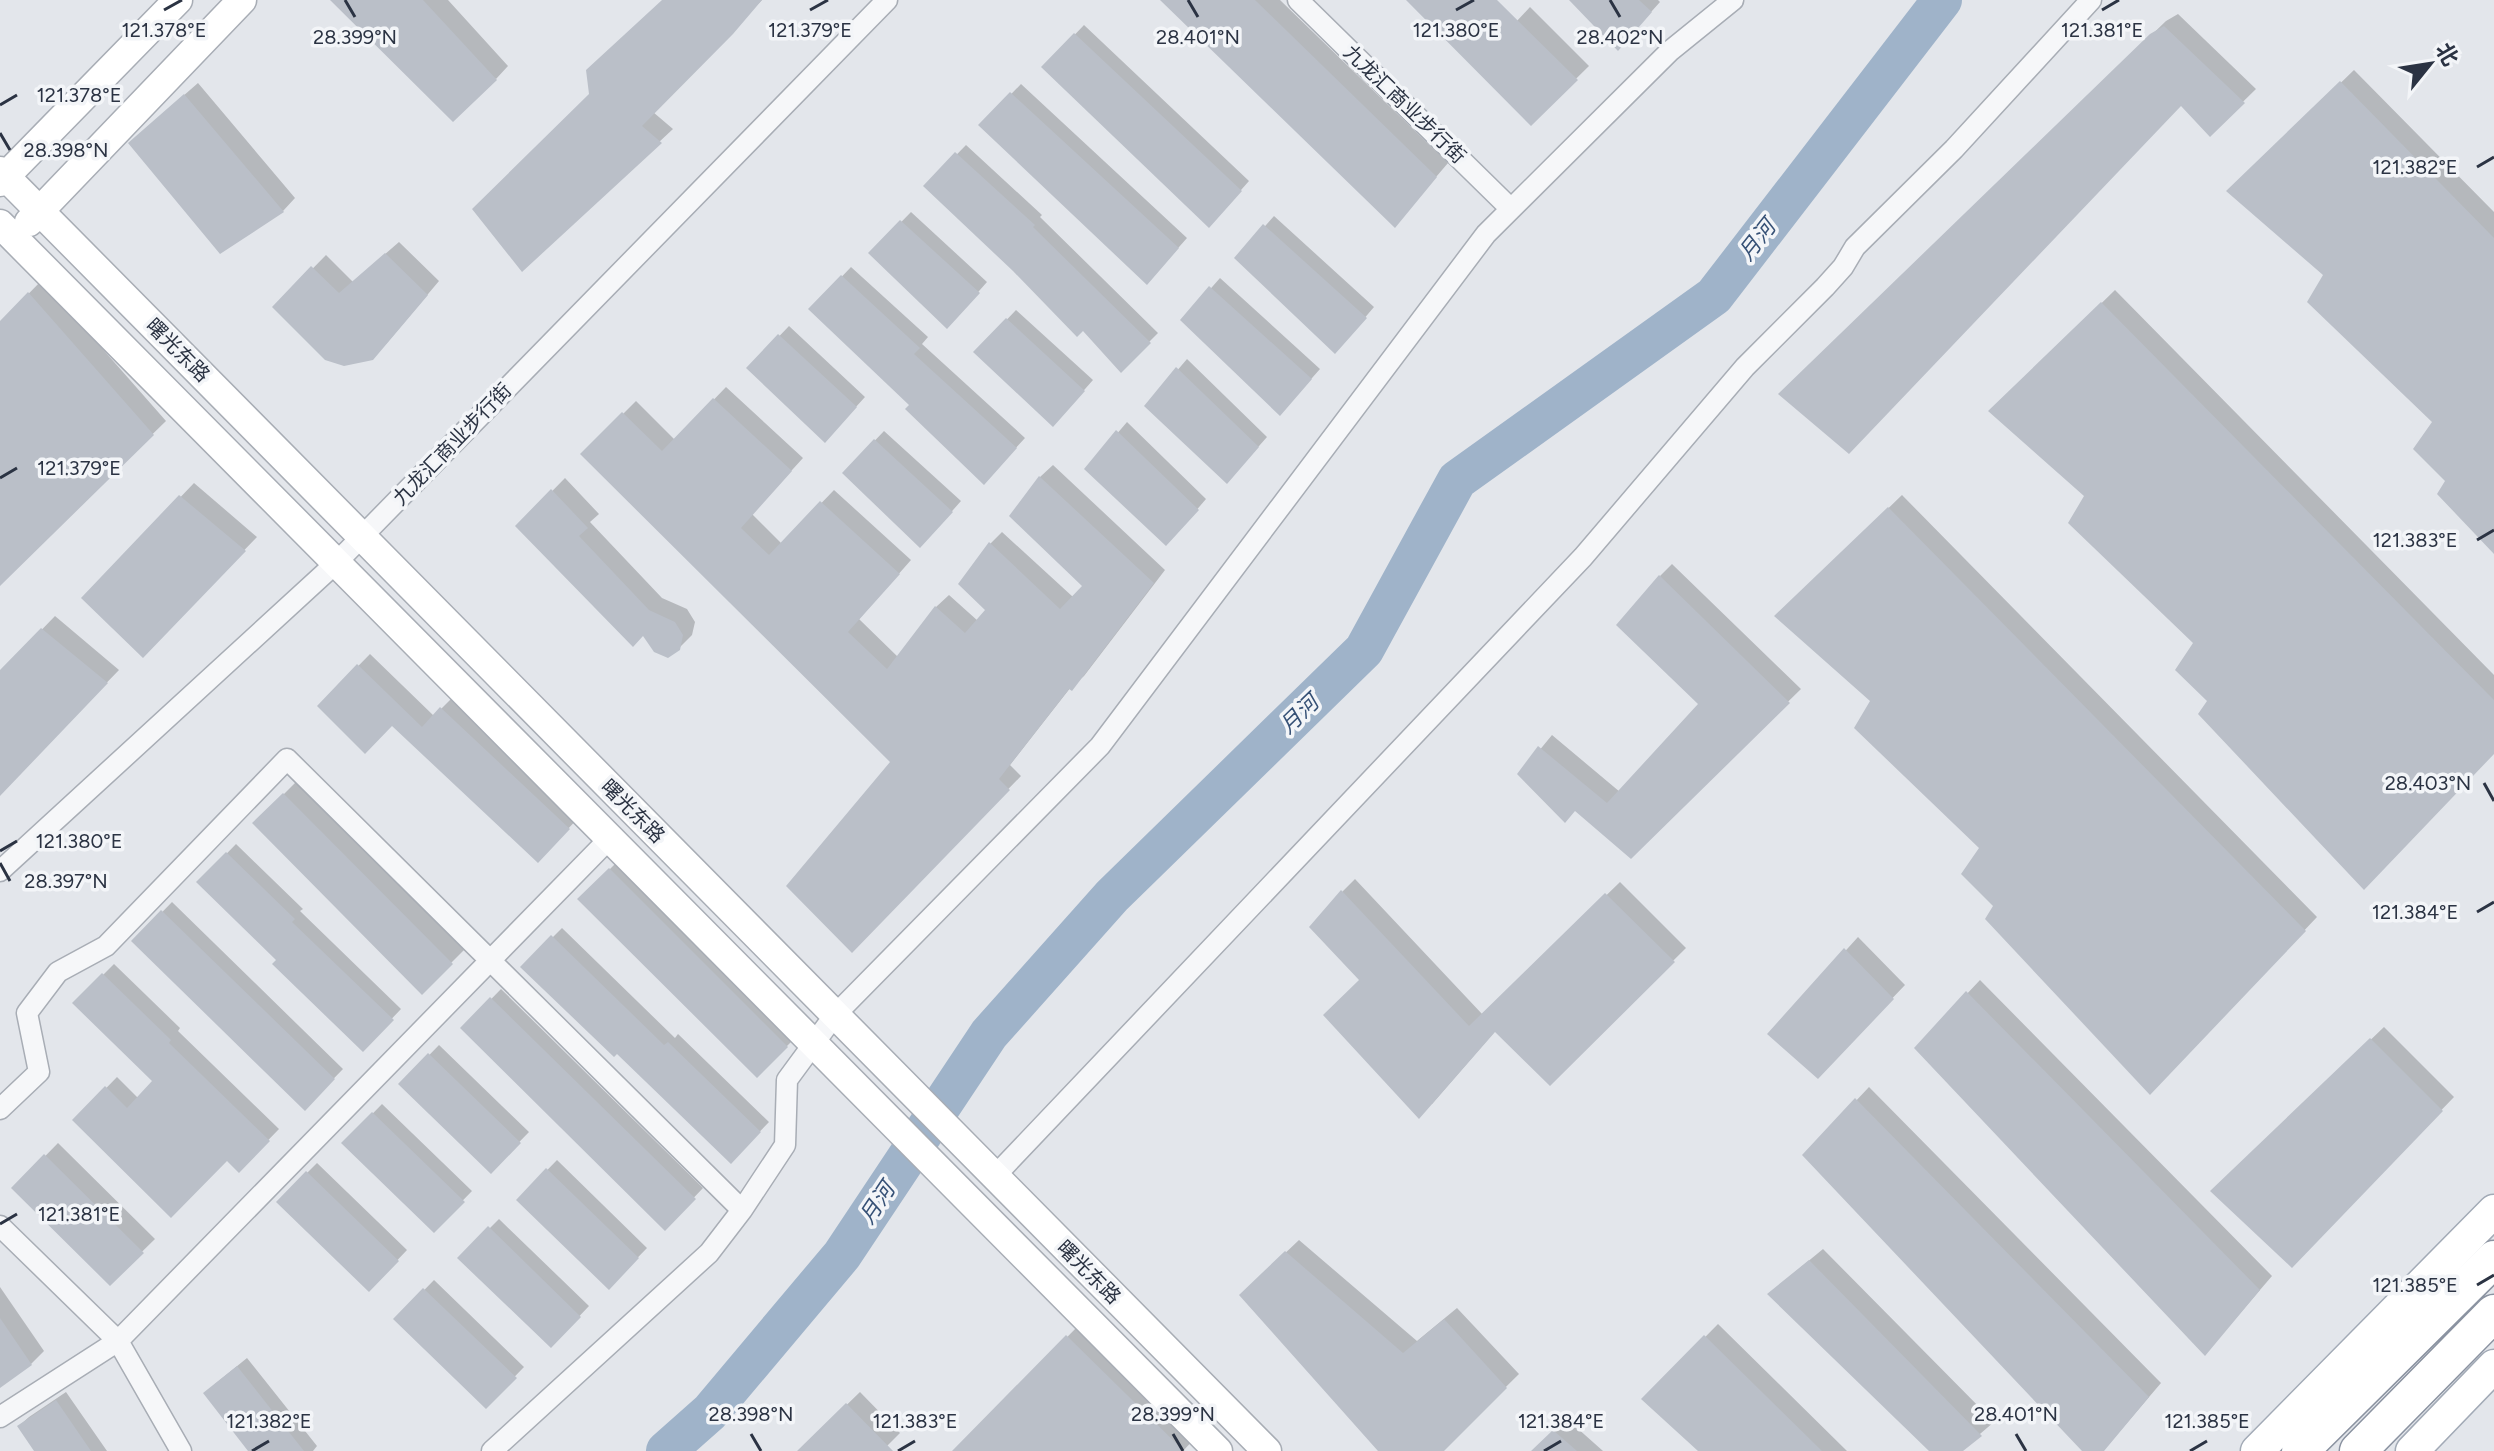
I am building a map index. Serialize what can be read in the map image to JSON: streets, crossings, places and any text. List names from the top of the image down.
{
  "streets": {
    "main road": ["曙光东路"],
    "street": ["九龙汇商业步行街"]
  },
  "crossings": [
    ["九龙汇商业步行街", "曙光东路"]
  ],
  "water": ["月河"],
  "north": "top right",
  "coordinates": [
    "121.378°E",
    "121.380°E",
    "121.379°E",
    "121.381°E",
    "28.399°N",
    "28.401°N",
    "28.402°N",
    "28.398°N",
    "121.382°E",
    "121.383°E",
    "28.403°N",
    "28.397°N",
    "121.384°E",
    "121.385°E"
  ]
}
